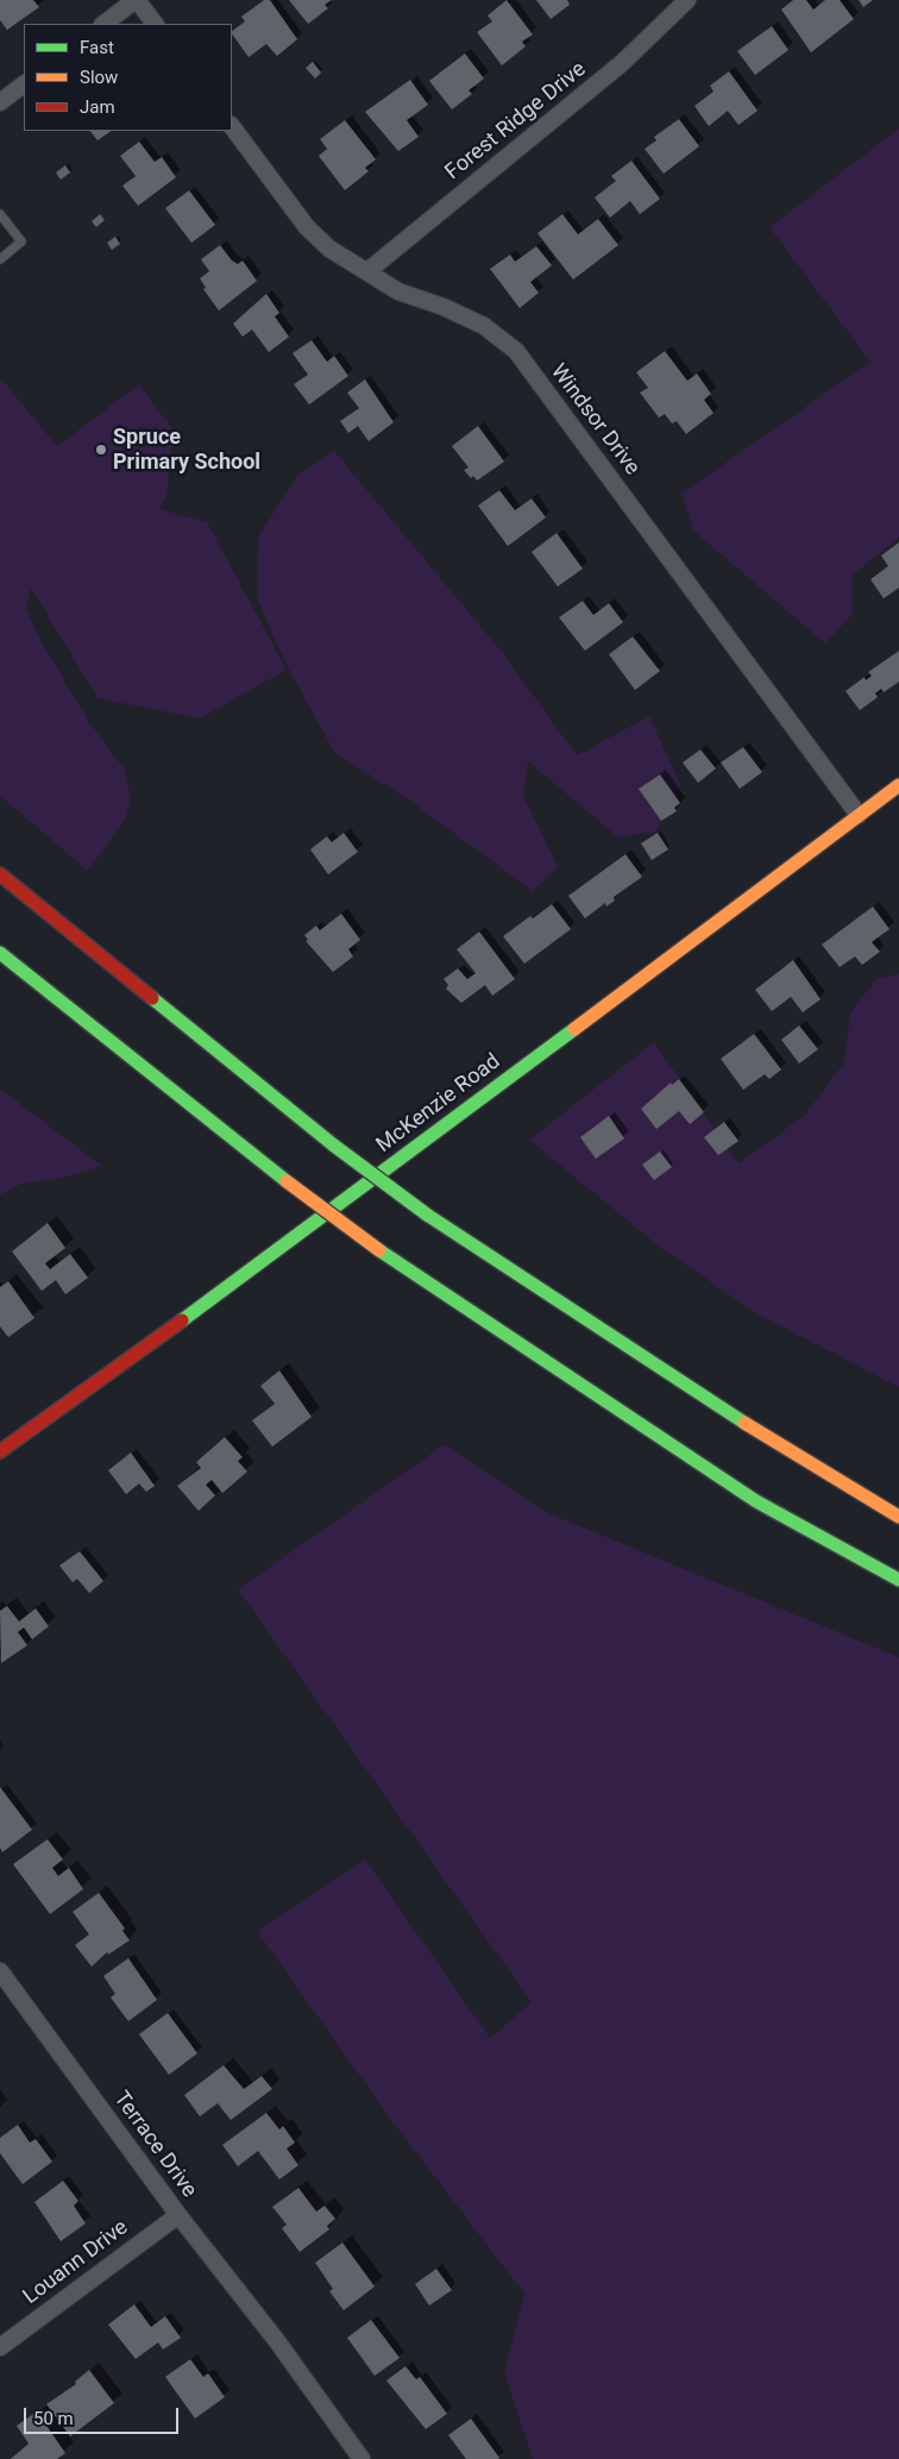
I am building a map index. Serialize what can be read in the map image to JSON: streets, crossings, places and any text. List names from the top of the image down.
{
  "streets": {
    "main road": ["McKenzie Road"],
    "street": [
      "Forest Ridge Drive",
      "Windsor Drive",
      "Terrace Drive",
      "Louann Drive"
    ]
  },
  "crossings": [
    ["Forest Ridge Drive", "Windsor Drive"],
    ["Windsor Drive", "McKenzie Road"],
    ["Terrace Drive", "Louann Drive"]
  ],
  "places": ["Spruce Primary School"],
  "legend": ["Fast", "Slow", "Jam"],
  "scale_bar": "50 m"
}
